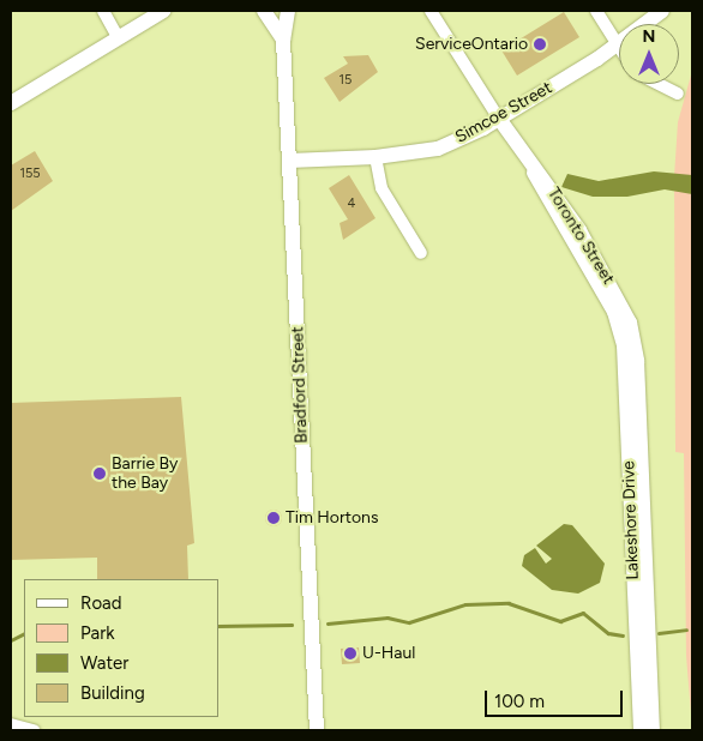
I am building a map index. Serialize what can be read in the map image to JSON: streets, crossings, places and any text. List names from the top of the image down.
{
  "streets": {
    "main road": [
      "Simcoe Street",
      "Toronto Street",
      "Bradford Street",
      "Lakeshore Drive"
    ]
  },
  "crossings": [
    ["Simcoe Street", "Toronto Street"],
    ["Simcoe Street", "Bradford Street"],
    ["Toronto Street", "Lakeshore Drive"]
  ],
  "places": [
    "ServiceOntario",
    "Barrie By the Bay",
    "Tim Hortons",
    "U-Haul"
  ],
  "house_numbers": ["15", "155", "4"],
  "legend": [
    "Road",
    "Park",
    "Water",
    "Building"
  ],
  "scale_bar": "100 m",
  "north": "top"
}
